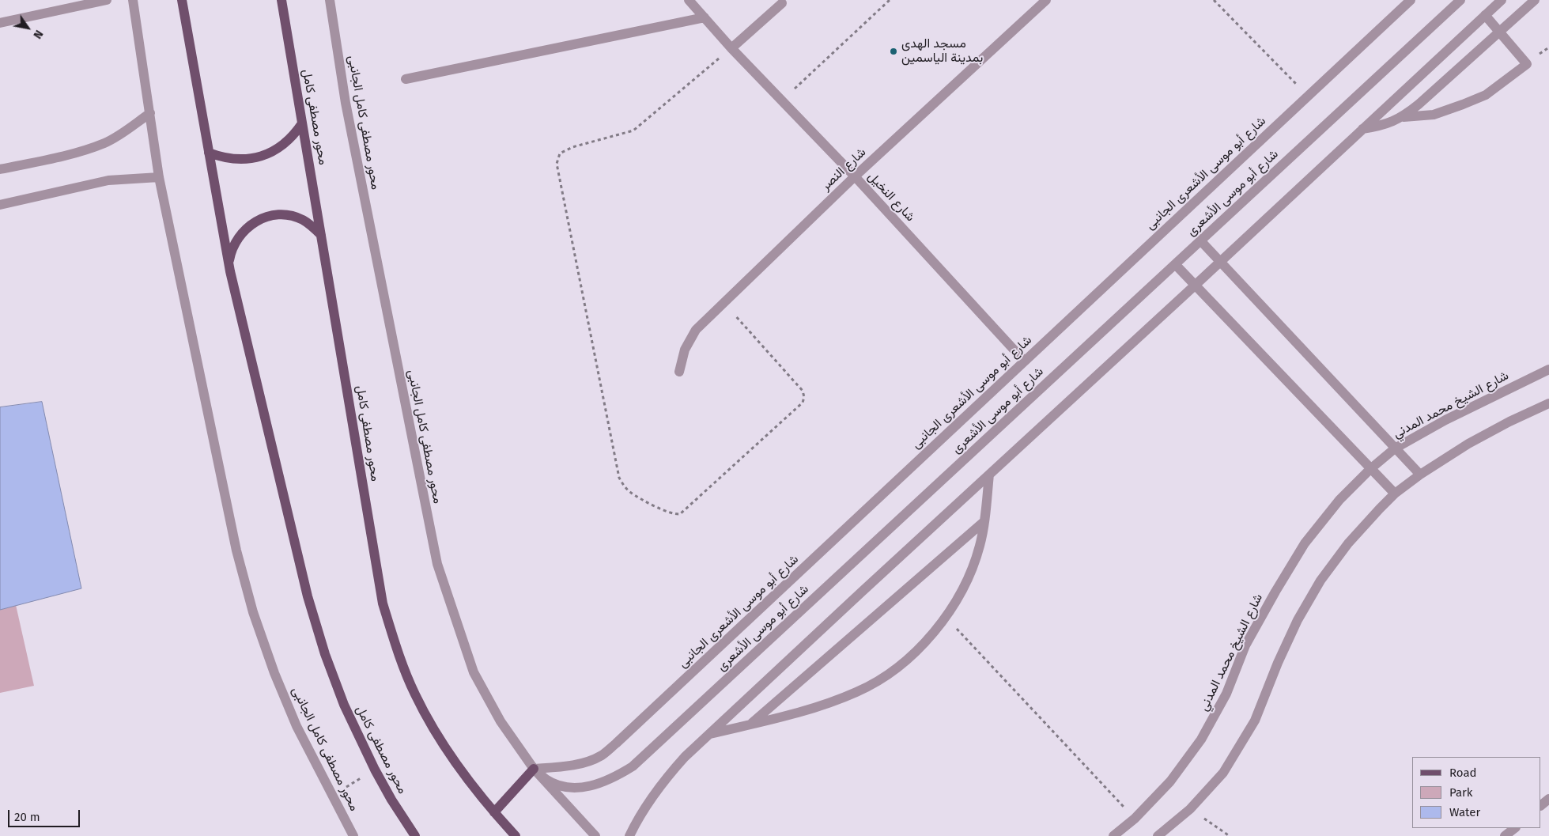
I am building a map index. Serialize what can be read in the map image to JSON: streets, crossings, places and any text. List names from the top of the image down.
{
  "streets": {
    "main road": ["محور مصطفى كامل"],
    "street": [
      "محور مصطفى كامل الجانبى",
      "شارع النصر",
      "شارع أبو موسى الأشعرى الجانبى",
      "شارع أبو موسى الأشعرى",
      "شارع النخيل",
      "شارع الشيخ محمد المدني"
    ]
  },
  "crossings": [
    ["محور مصطفى كامل الجانبى", "شارع أبو موسى الأشعرى الجانبى"],
    ["محور مصطفى كامل الجانبى", "شارع أبو موسى الأشعرى"],
    ["شارع النصر", "شارع النخيل"],
    ["شارع أبو موسى الأشعرى الجانبى", "شارع أبو موسى الأشعرى"],
    ["شارع أبو موسى الأشعرى الجانبى", "شارع النخيل"]
  ],
  "places": ["مسجد الهدى بمدينة الياسمين"],
  "legend": ["Road", "Park", "Water"],
  "scale_bar": "20 m",
  "north": "bottom right"
}
